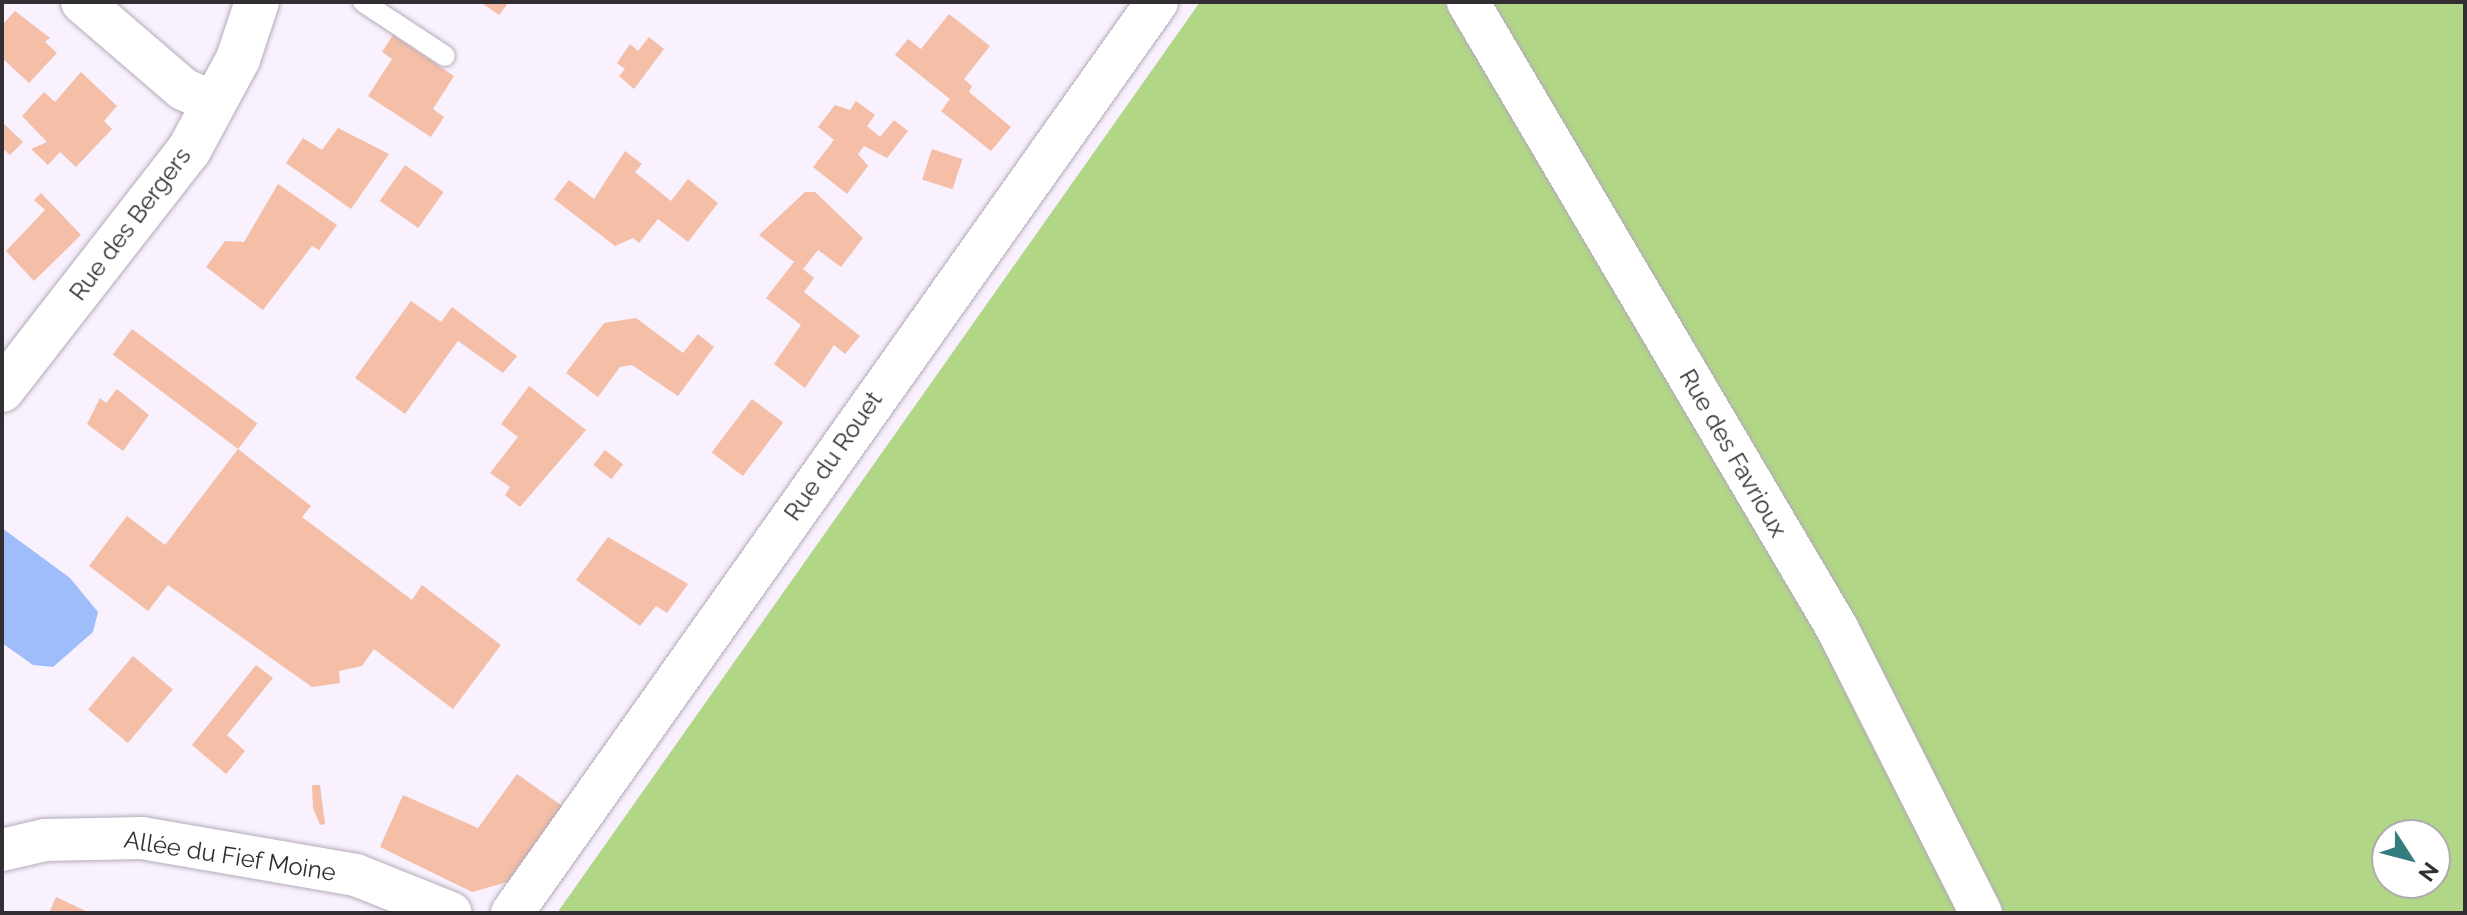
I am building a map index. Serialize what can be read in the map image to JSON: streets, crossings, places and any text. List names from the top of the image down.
{
  "streets": {
    "street": [
      "Rue des Bergers",
      "Rue des Favrioux",
      "Rue du Rouet",
      "Allée du Fief Moine"
    ]
  },
  "north": "bottom right"
}
